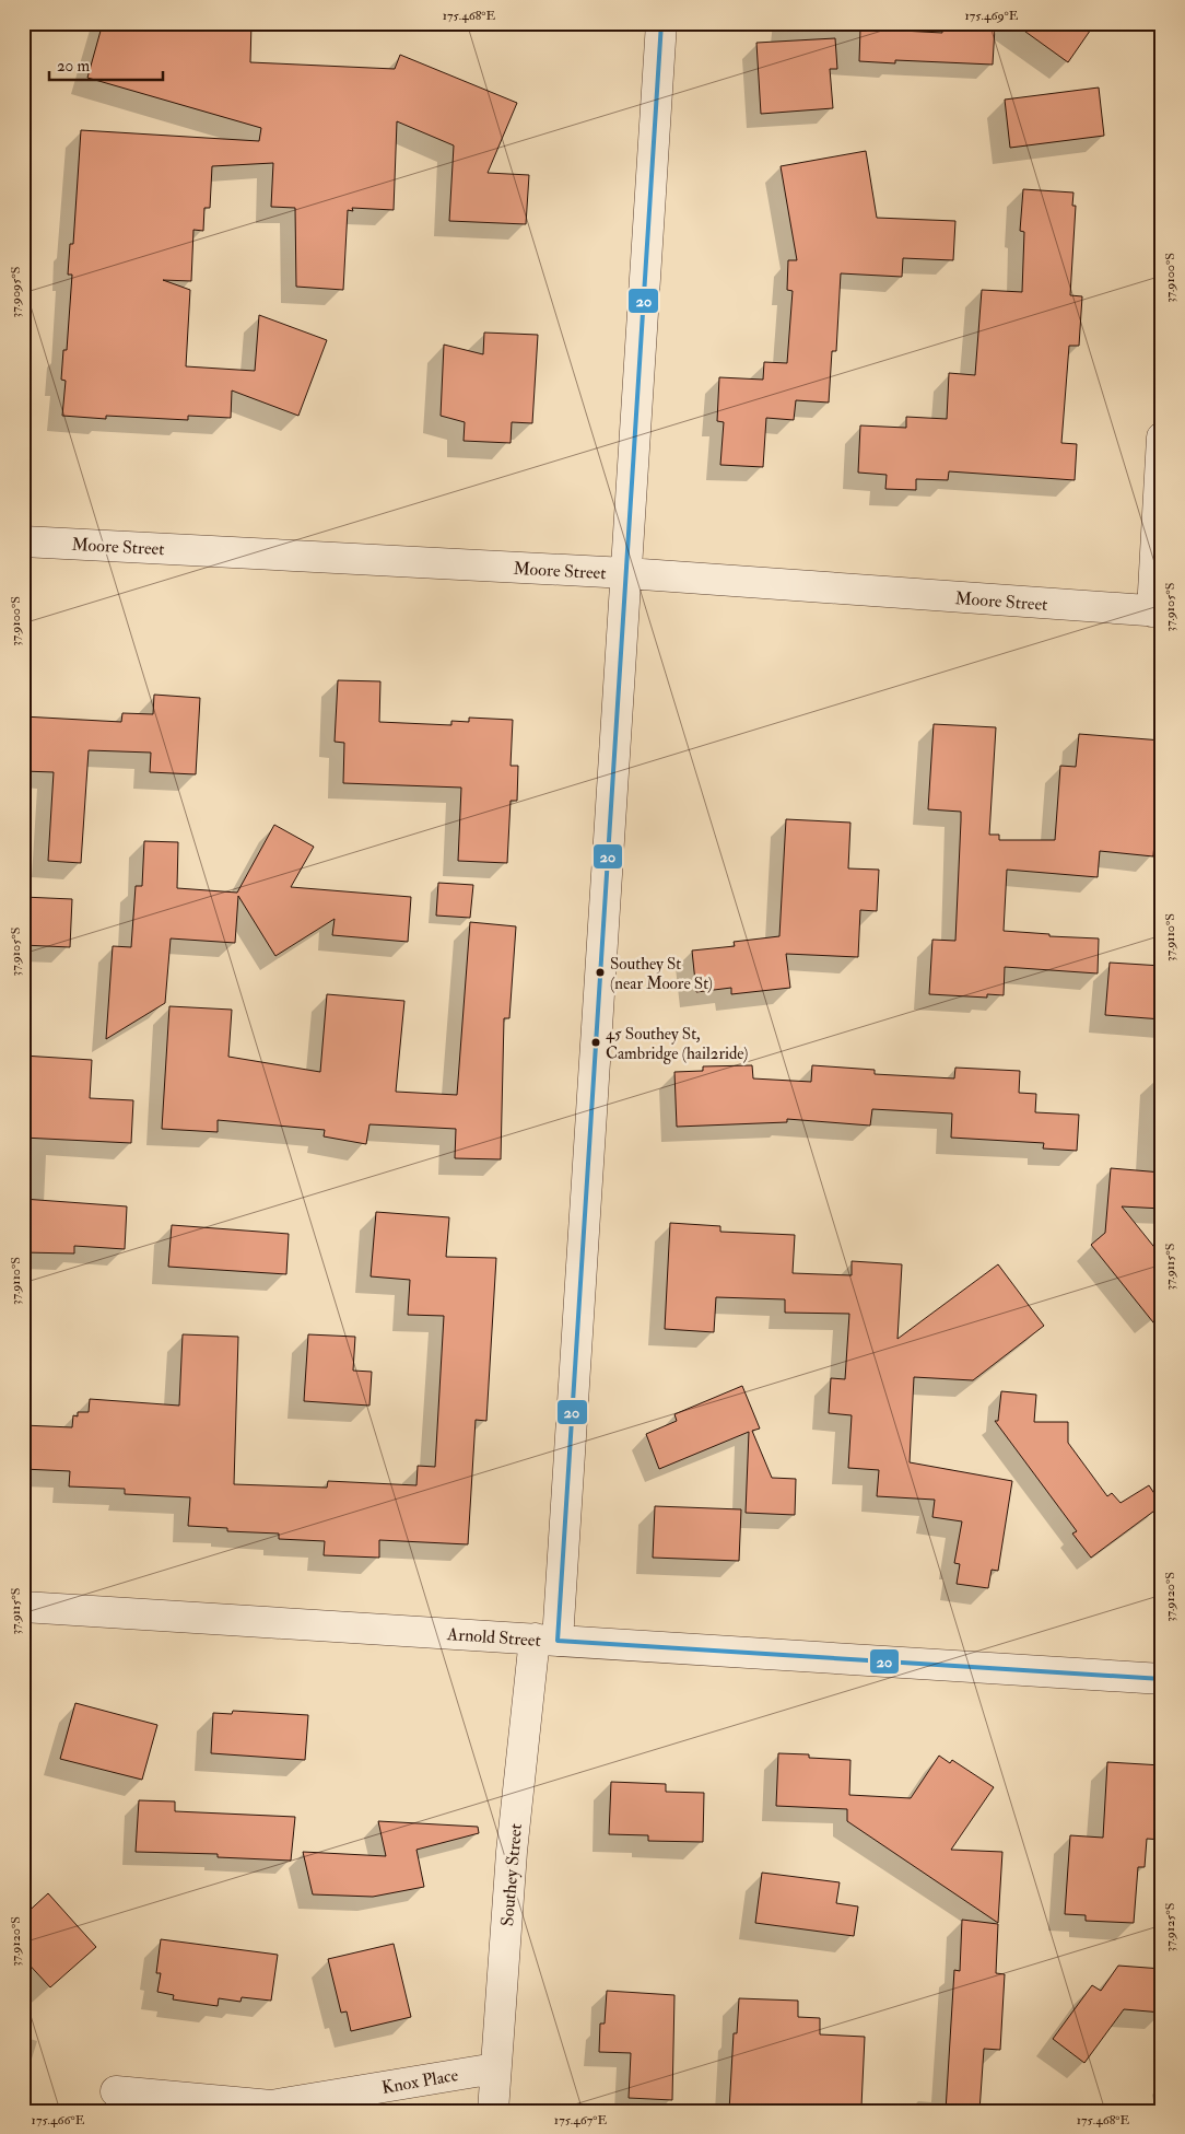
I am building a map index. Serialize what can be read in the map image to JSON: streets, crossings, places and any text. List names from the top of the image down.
{
  "streets": {
    "street": [
      "Moore Street",
      "Arnold Street",
      "Southey Street",
      "Knox Place"
    ]
  },
  "crossings": [
    ["Moore Street", "Southey Street"],
    ["Arnold Street", "Southey Street"],
    ["Southey Street", "Knox Place"]
  ],
  "places": ["Southey St (near Moore St)", "45 Southey St, Cambridge (hail2ride)"],
  "lines": ["transit line 20"],
  "scale_bar": "20 m",
  "coordinates": [
    "175.468°E",
    "175.469°E",
    "37.9100°S",
    "37.9095°S",
    "37.9105°S",
    "37.9110°S",
    "37.9115°S",
    "37.9120°S",
    "37.9125°S",
    "175.466°E",
    "175.467°E"
  ]
}
